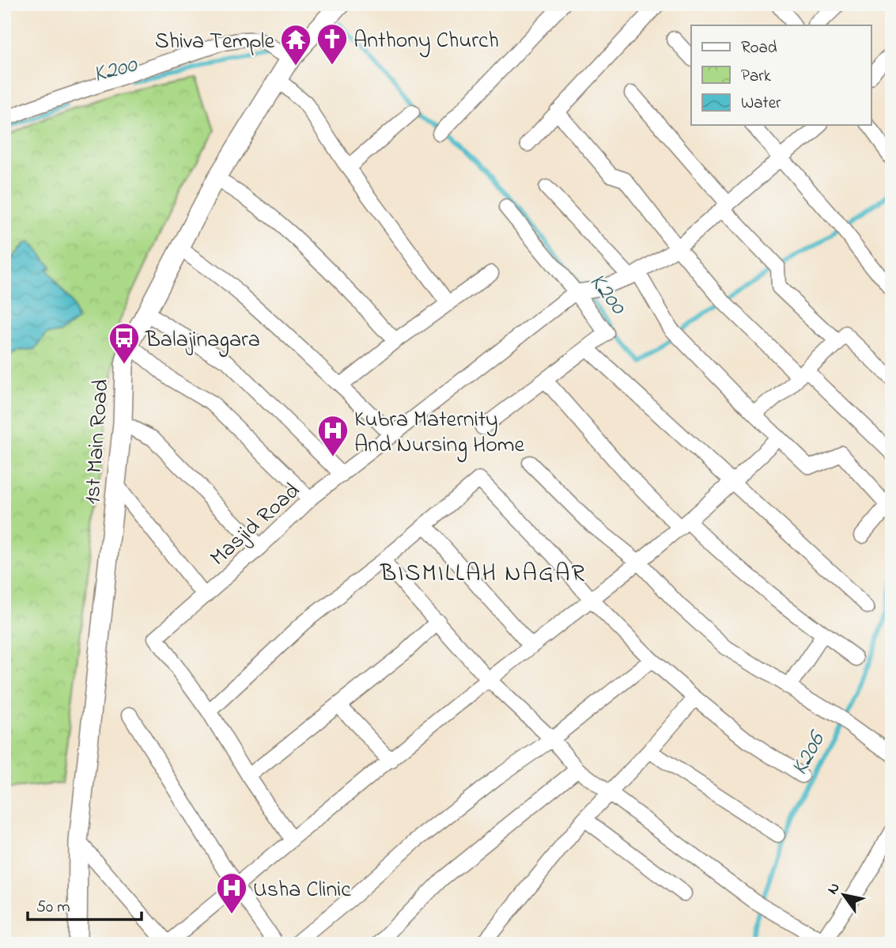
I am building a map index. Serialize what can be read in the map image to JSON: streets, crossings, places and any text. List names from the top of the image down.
{
  "streets": {
    "street": ["1st Main Road", "Masjid Road"]
  },
  "districts": ["BISMILLAH NAGAR"],
  "water": ["K200", "K206"],
  "places": {
    "church": ["Anthony Church"],
    "temple": ["Shiva Temple"],
    "bus stop": ["Balajinagara"],
    "hospital": ["Kubra Maternity And Nursing Home", "Usha Clinic"]
  },
  "legend": ["Road", "Park", "Water"],
  "scale_bar": "50 m",
  "north": "top left"
}
